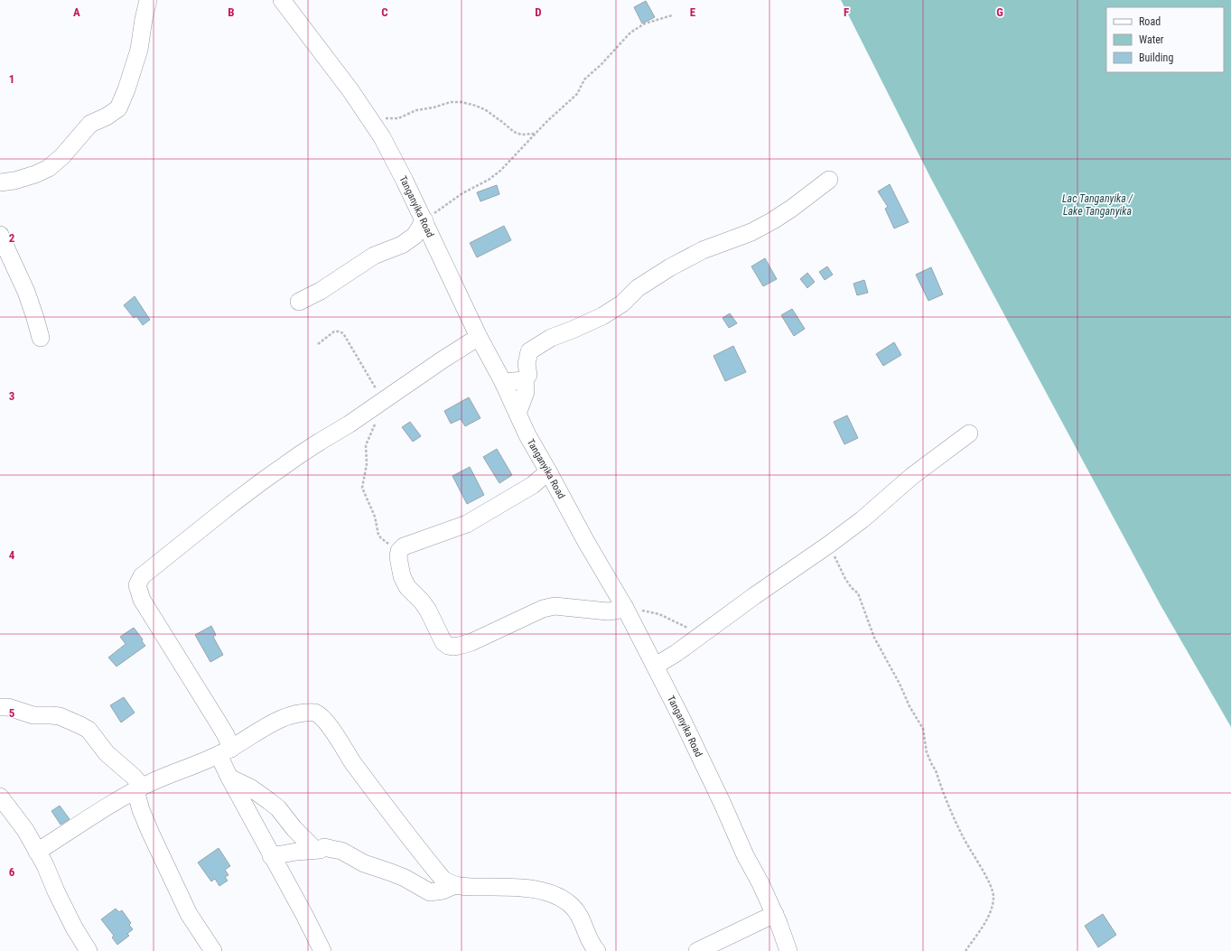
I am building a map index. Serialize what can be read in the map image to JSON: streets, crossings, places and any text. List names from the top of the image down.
{
  "streets": {
    "street": ["Tanganyika Road"]
  },
  "water": ["Lac Tanganyika / Lake Tanganyika"],
  "legend": ["Road", "Water", "Building"],
  "grid": {
    "columns": [
      "A",
      "B",
      "C",
      "D",
      "E",
      "F",
      "G"
    ],
    "rows": [
      "1",
      "2",
      "3",
      "4",
      "5",
      "6"
    ]
  }
}
